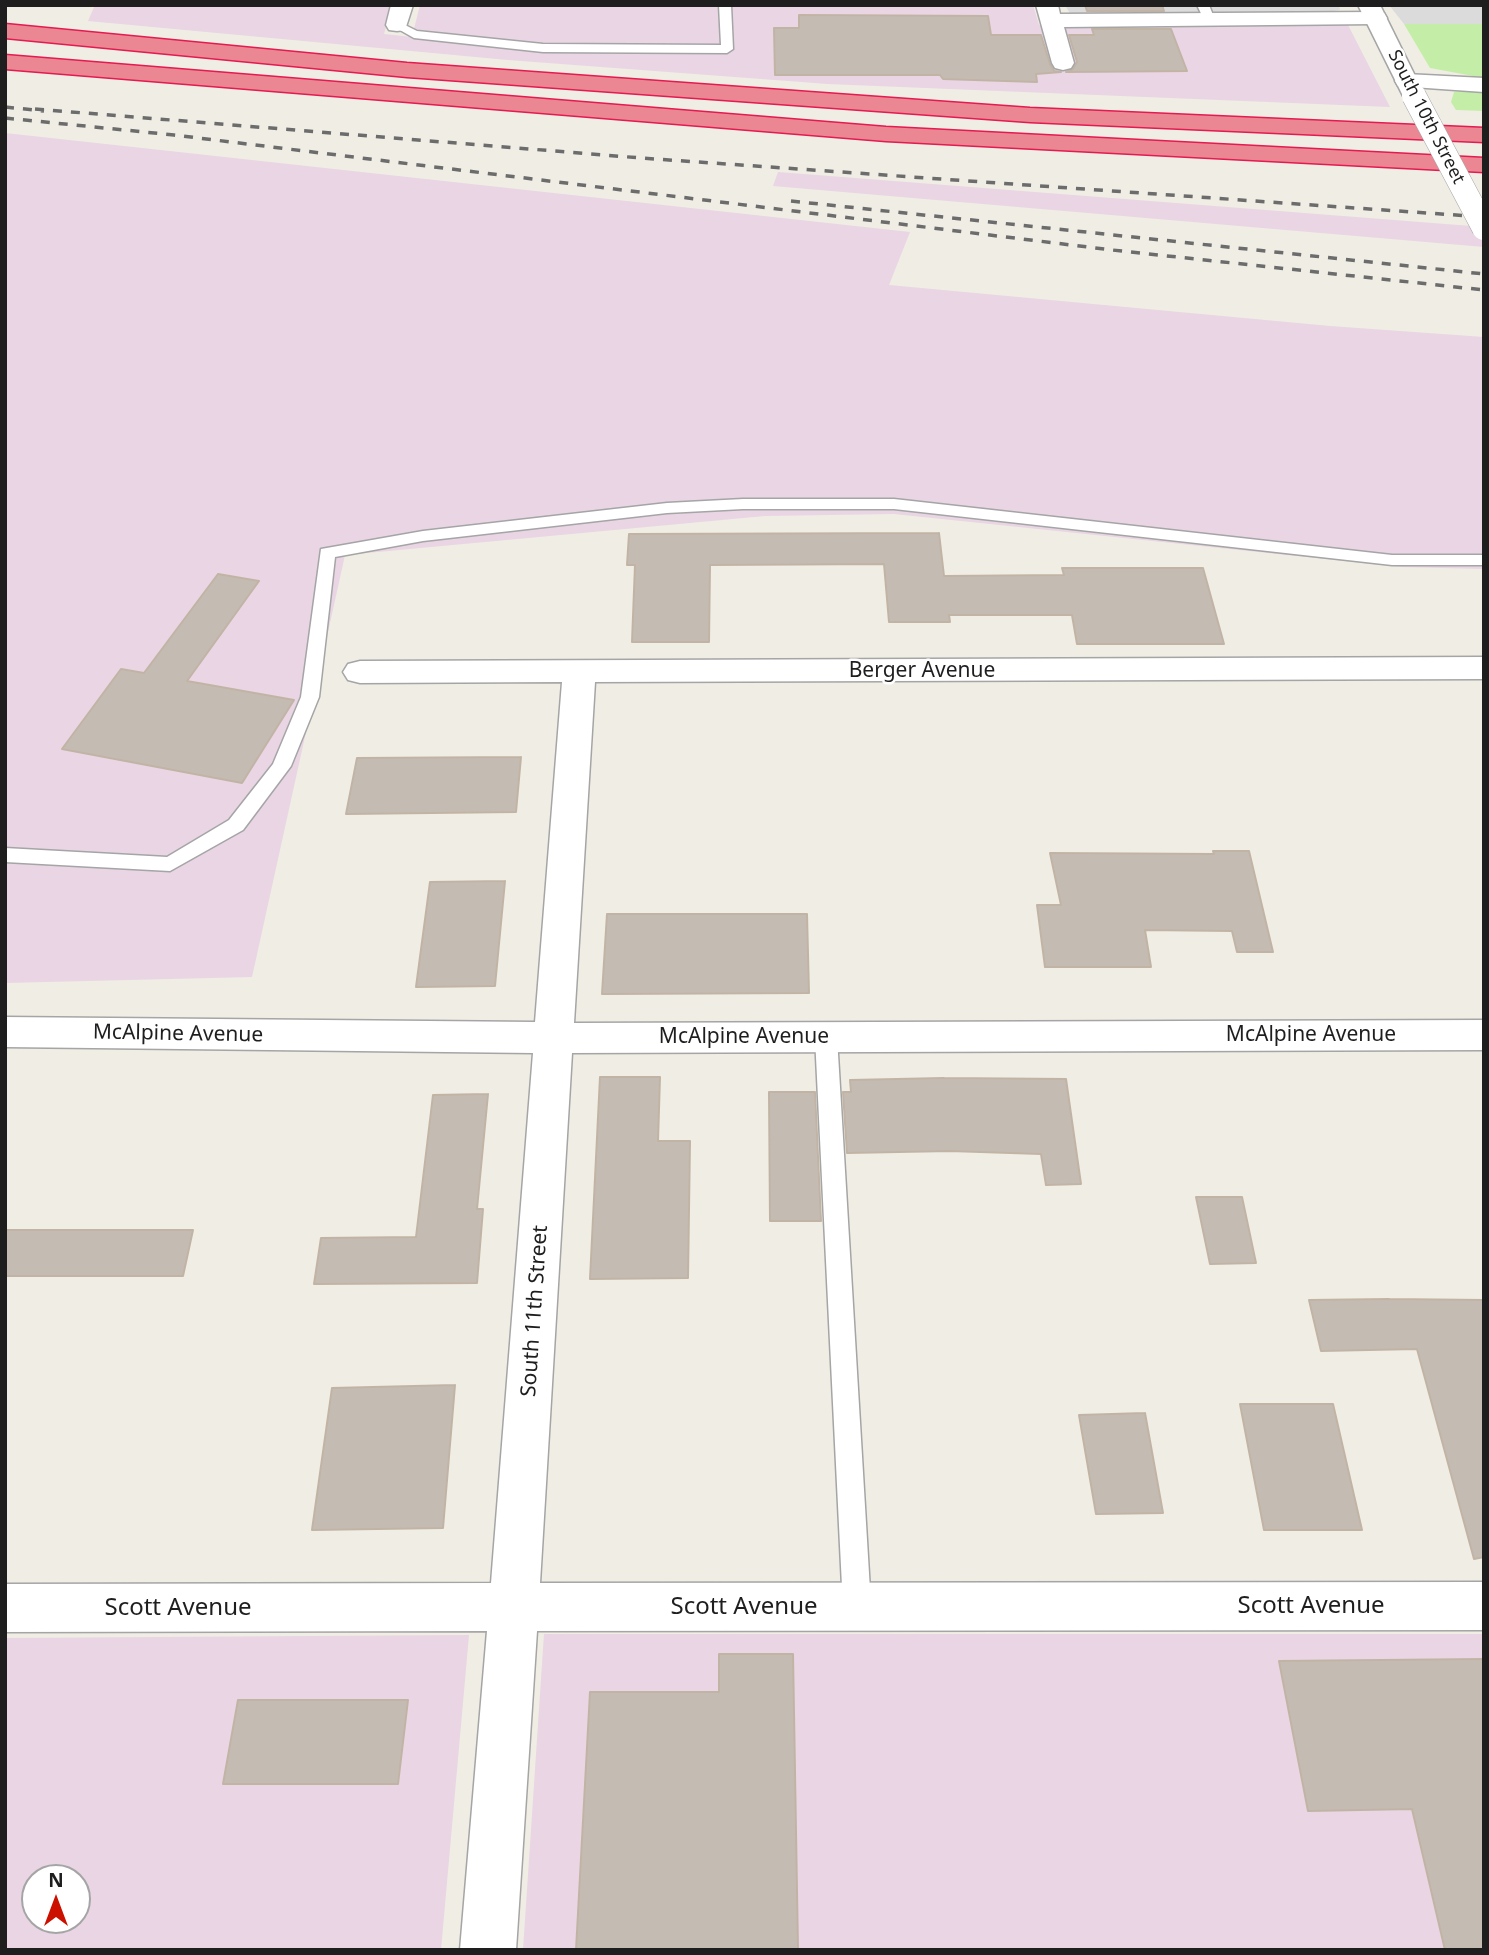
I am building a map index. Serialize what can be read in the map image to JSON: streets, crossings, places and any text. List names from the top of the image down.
{
  "streets": {
    "street": [
      "South 10th Street",
      "Berger Avenue",
      "McAlpine Avenue",
      "South 11th Street",
      "Scott Avenue"
    ]
  },
  "crossings": [
    ["Berger Avenue", "South 11th Street"],
    ["McAlpine Avenue", "South 11th Street"],
    ["South 11th Street", "Scott Avenue"]
  ],
  "north": "top"
}
